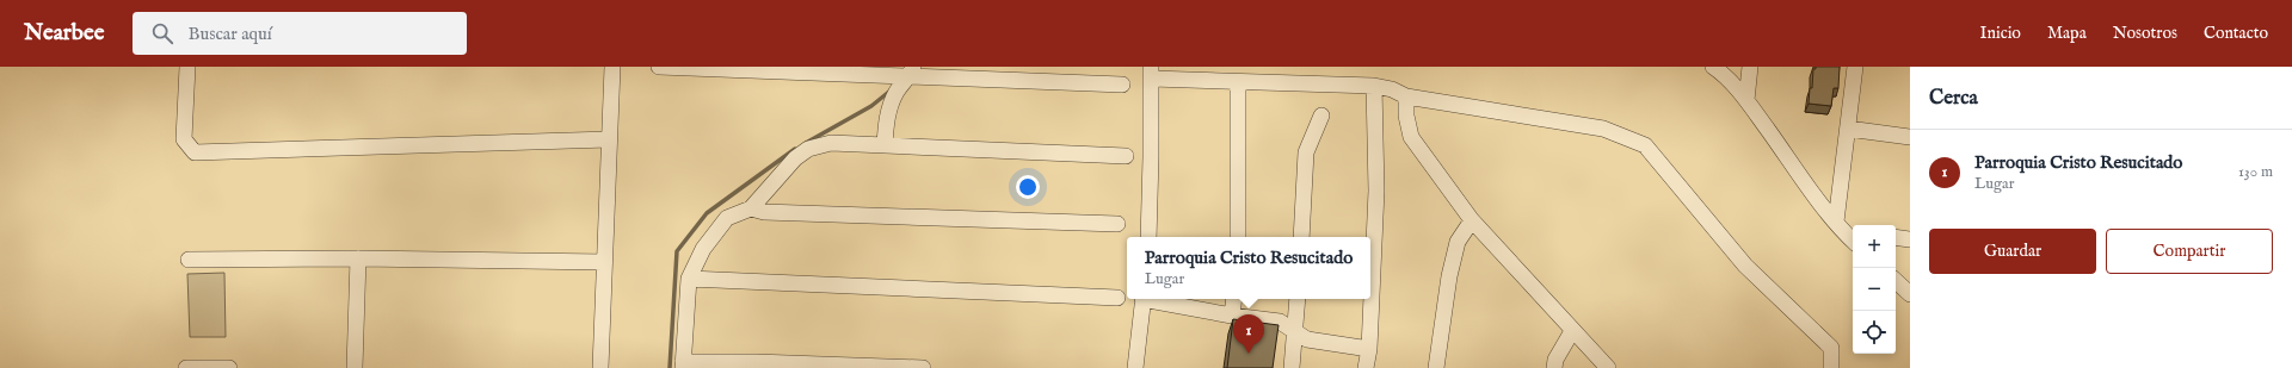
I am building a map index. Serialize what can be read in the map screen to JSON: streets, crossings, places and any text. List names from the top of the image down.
{
  "page": {
    "header": "Nearbee",
    "search": "Buscar aquí",
    "nav": [
      "Inicio",
      "Mapa",
      "Nosotros",
      "Contacto"
    ],
    "heading": "Cerca",
    "list": [
      {
        "mark": "1",
        "name": "Parroquia Cristo Resucitado",
        "note": "Lugar",
        "value": "130 m"
      }
    ],
    "buttons": ["Guardar", "Compartir"],
    "map_buttons": ["+", "−"],
    "popup": ["Parroquia Cristo Resucitado", "Lugar"],
    "pins": "1"
  }
}
